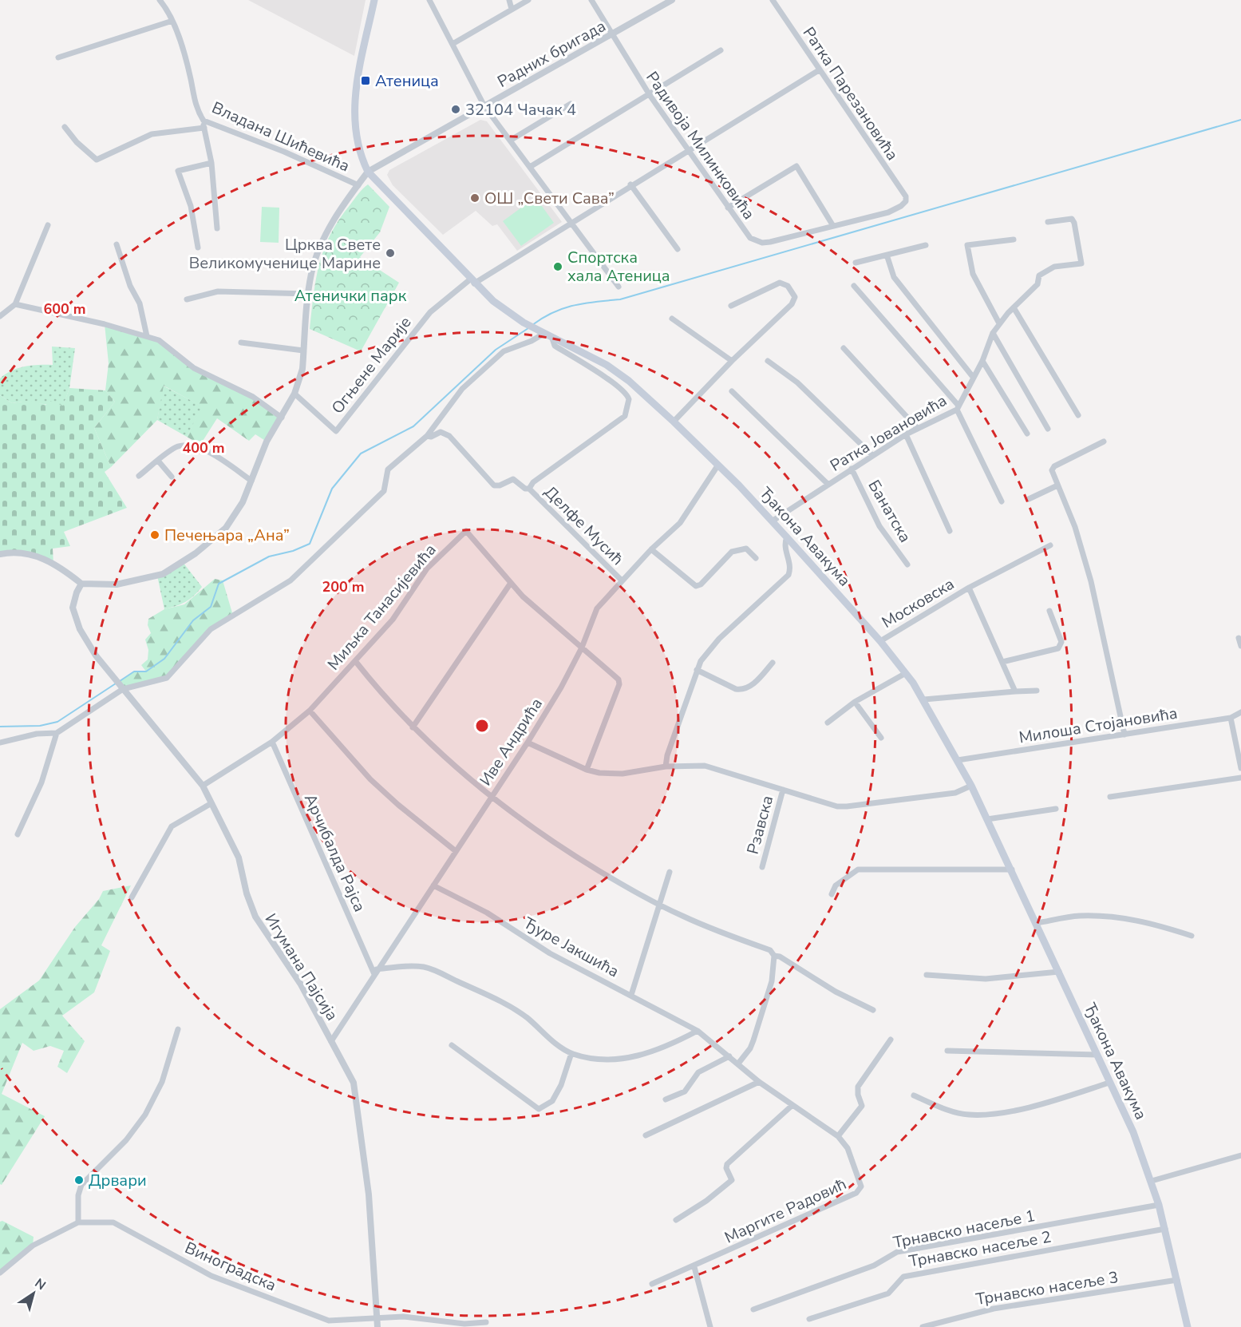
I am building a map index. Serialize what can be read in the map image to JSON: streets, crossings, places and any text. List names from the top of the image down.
{
  "streets": {
    "main road": ["Ђакона Авакума"],
    "street": [
      "Радних бригада",
      "Ратка Парезановића",
      "Владана Шићевића",
      "Радивоја Милинковића",
      "Огњене Марије",
      "Ратка Јовановића",
      "Банатска",
      "Делфе Мусић",
      "Московска",
      "Миљка Танасијевића",
      "Милоша Стојановића",
      "Иве Андрића",
      "Рзавска",
      "Арчибалда Рајса",
      "Ђуре Јакшића",
      "Игумана Пајсија",
      "Маргите Радовић",
      "Трнавско насеље 1",
      "Трнавско насеље 2",
      "Виноградска",
      "Трнавско насеље 3"
    ]
  },
  "crossings": [
    ["Радних бригада", "Радивоја Милинковића"],
    ["Радних бригада", "Ђакона Авакума"],
    ["Ратка Парезановића", "Радивоја Милинковића"],
    ["Огњене Марије", "Ђакона Авакума"],
    ["Ратка Јовановића", "Банатска"],
    ["Ратка Јовановића", "Ђакона Авакума"],
    ["Делфе Мусић", "Иве Андрића"],
    ["Ђакона Авакума", "Московска"],
    ["Ђакона Авакума", "Милоша Стојановића"],
    ["Ђакона Авакума", "Иве Андрића"],
    ["Ђакона Авакума", "Трнавско насеље 1"],
    ["Ђакона Авакума", "Трнавско насеље 2"],
    ["Ђакона Авакума", "Трнавско насеље 3"],
    ["Миљка Танасијевића", "Арчибалда Рајса"],
    ["Миљка Танасијевића", "Игумана Пајсија"],
    ["Иве Андрића", "Арчибалда Рајса"],
    ["Иве Андрића", "Ђуре Јакшића"],
    ["Иве Андрића", "Игумана Пајсија"],
    ["Ђуре Јакшића", "Маргите Радовић"],
    ["Игумана Пајсија", "Виноградска"]
  ],
  "parks": ["Атенички парк"],
  "places": {
    "transit": ["Атеница"],
    "other": [
      "32104 Чачак 4",
      "ОШ „Свети Сава”",
      "Црква Свете Великомученице Марине",
      "Спортска хала Атеница",
      "Печењара „Ана”",
      "Дрвари"
    ]
  },
  "north": "top right",
  "rings": ["600 m", "400 m", "200 m"]
}
